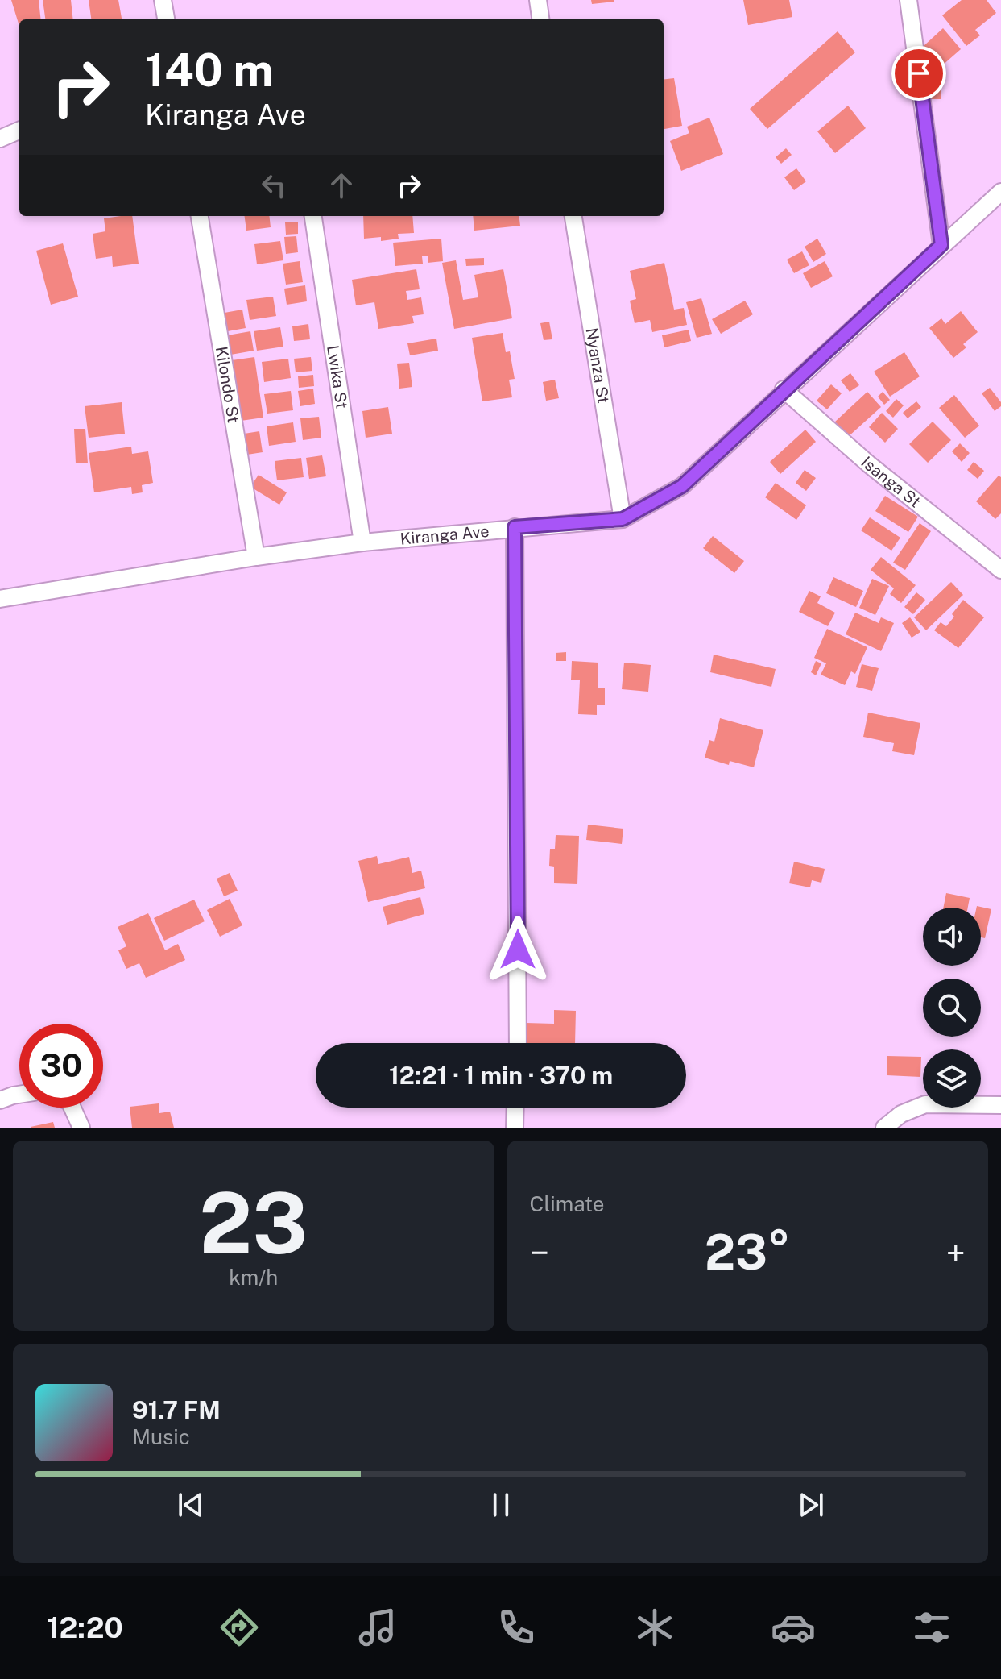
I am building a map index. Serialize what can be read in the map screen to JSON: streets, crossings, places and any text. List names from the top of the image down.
{
  "streets": {
    "street": [
      "Nyanza St",
      "Lwika St",
      "Kilondo St",
      "Isanga St",
      "Kiranga Ave"
    ]
  },
  "crossings": [
    ["Nyanza St", "Kiranga Ave"],
    ["Lwika St", "Kiranga Ave"],
    ["Kilondo St", "Kiranga Ave"],
    ["Isanga St", "Kiranga Ave"]
  ],
  "page": {
    "turn": ["140 m", "Kiranga Ave"],
    "limit": "30",
    "trip": "12:21 · 1 min · 370 m",
    "tile": [
      ["23", "km/h"],
      "Climate"
    ],
    "heat": ["−", "23°", "+"],
    "song": ["91.7 FM", "Music"],
    "tabs": "12:20"
  }
}
